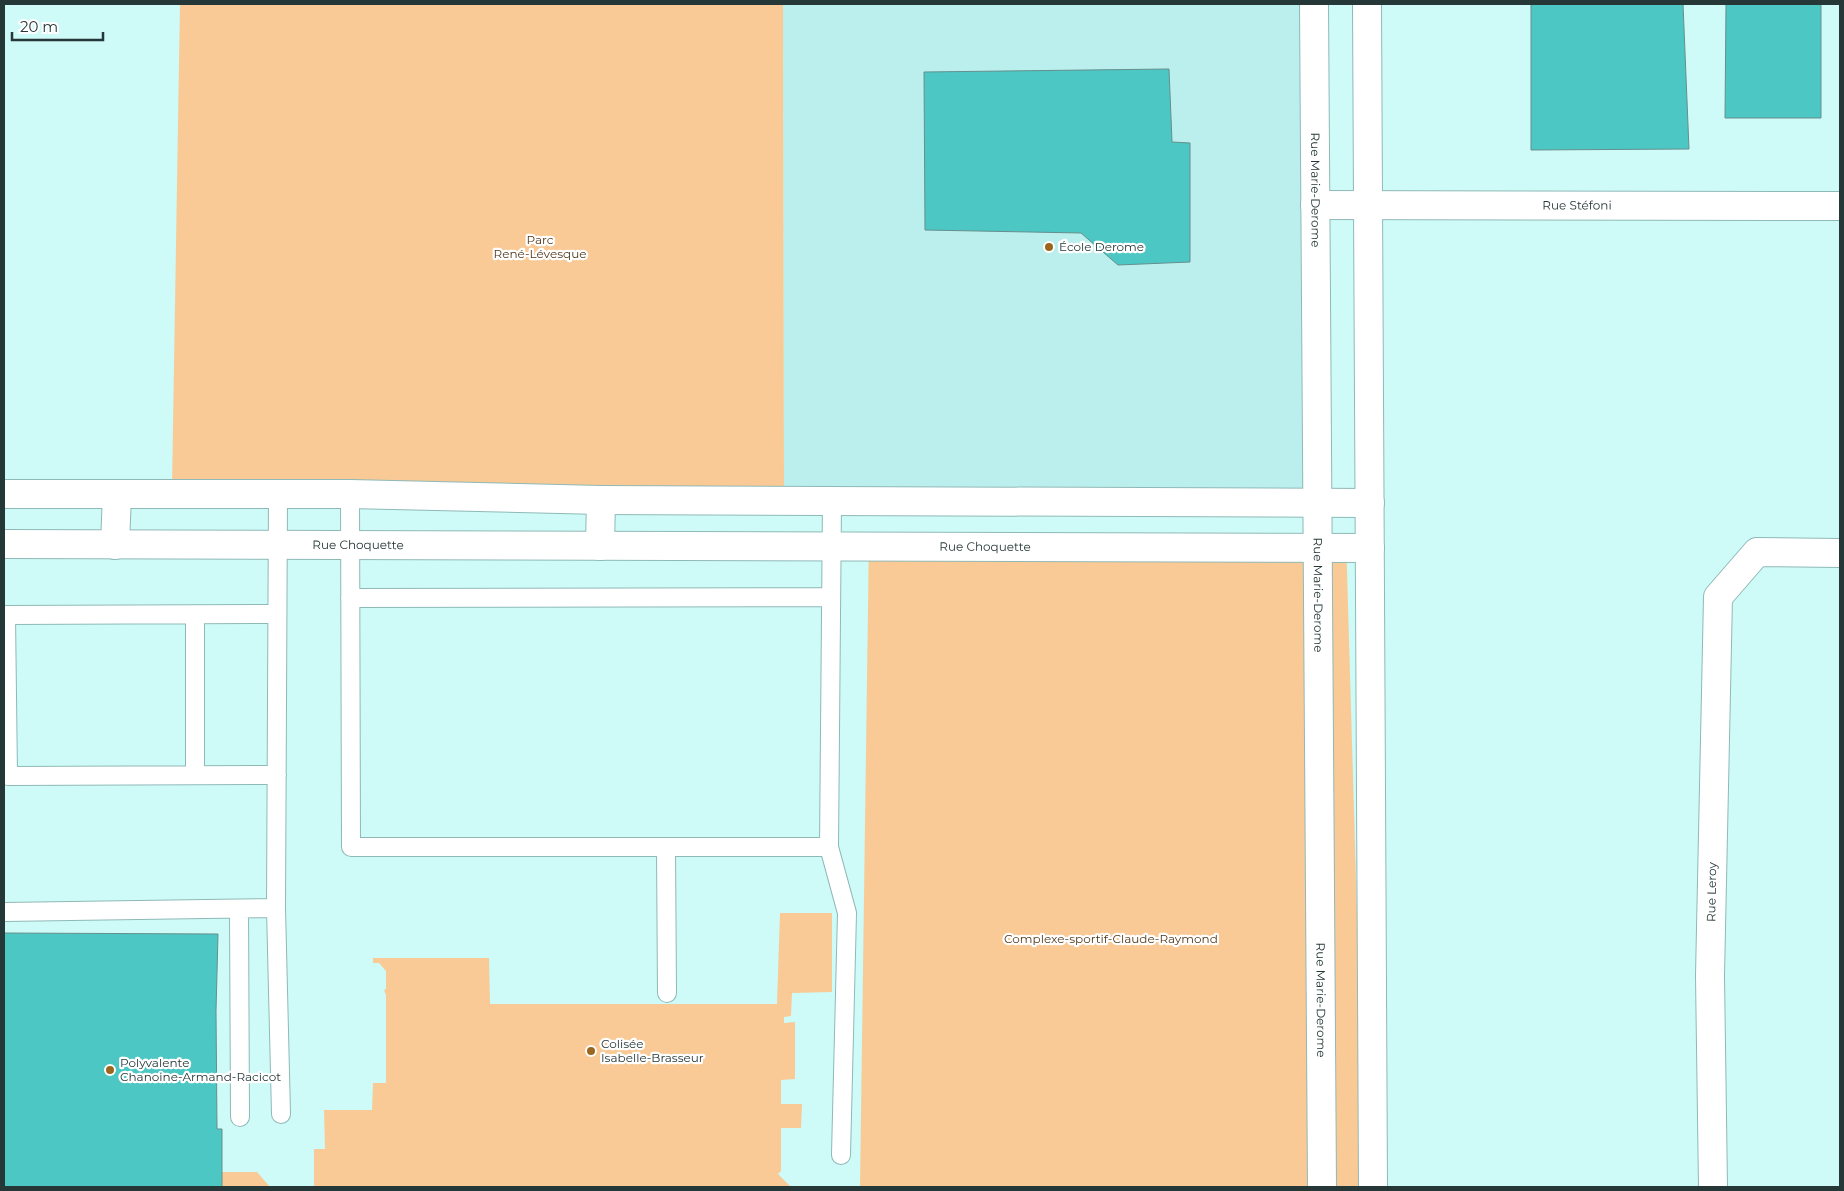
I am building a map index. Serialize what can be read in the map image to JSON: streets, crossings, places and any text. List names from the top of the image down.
{
  "streets": {
    "street": [
      "Rue Marie-Derome",
      "Rue Stéfoni",
      "Rue Choquette",
      "Rue Leroy"
    ]
  },
  "crossings": [
    ["Rue Marie-Derome", "Rue Stéfoni"],
    ["Rue Marie-Derome", "Rue Choquette"]
  ],
  "parks": ["Parc René-Lévesque", "Complexe-sportif-Claude-Raymond"],
  "places": ["École Derome", "Colisée Isabelle-Brasseur", "Polyvalente Chanoine-Armand-Racicot"],
  "scale_bar": "20 m"
}
